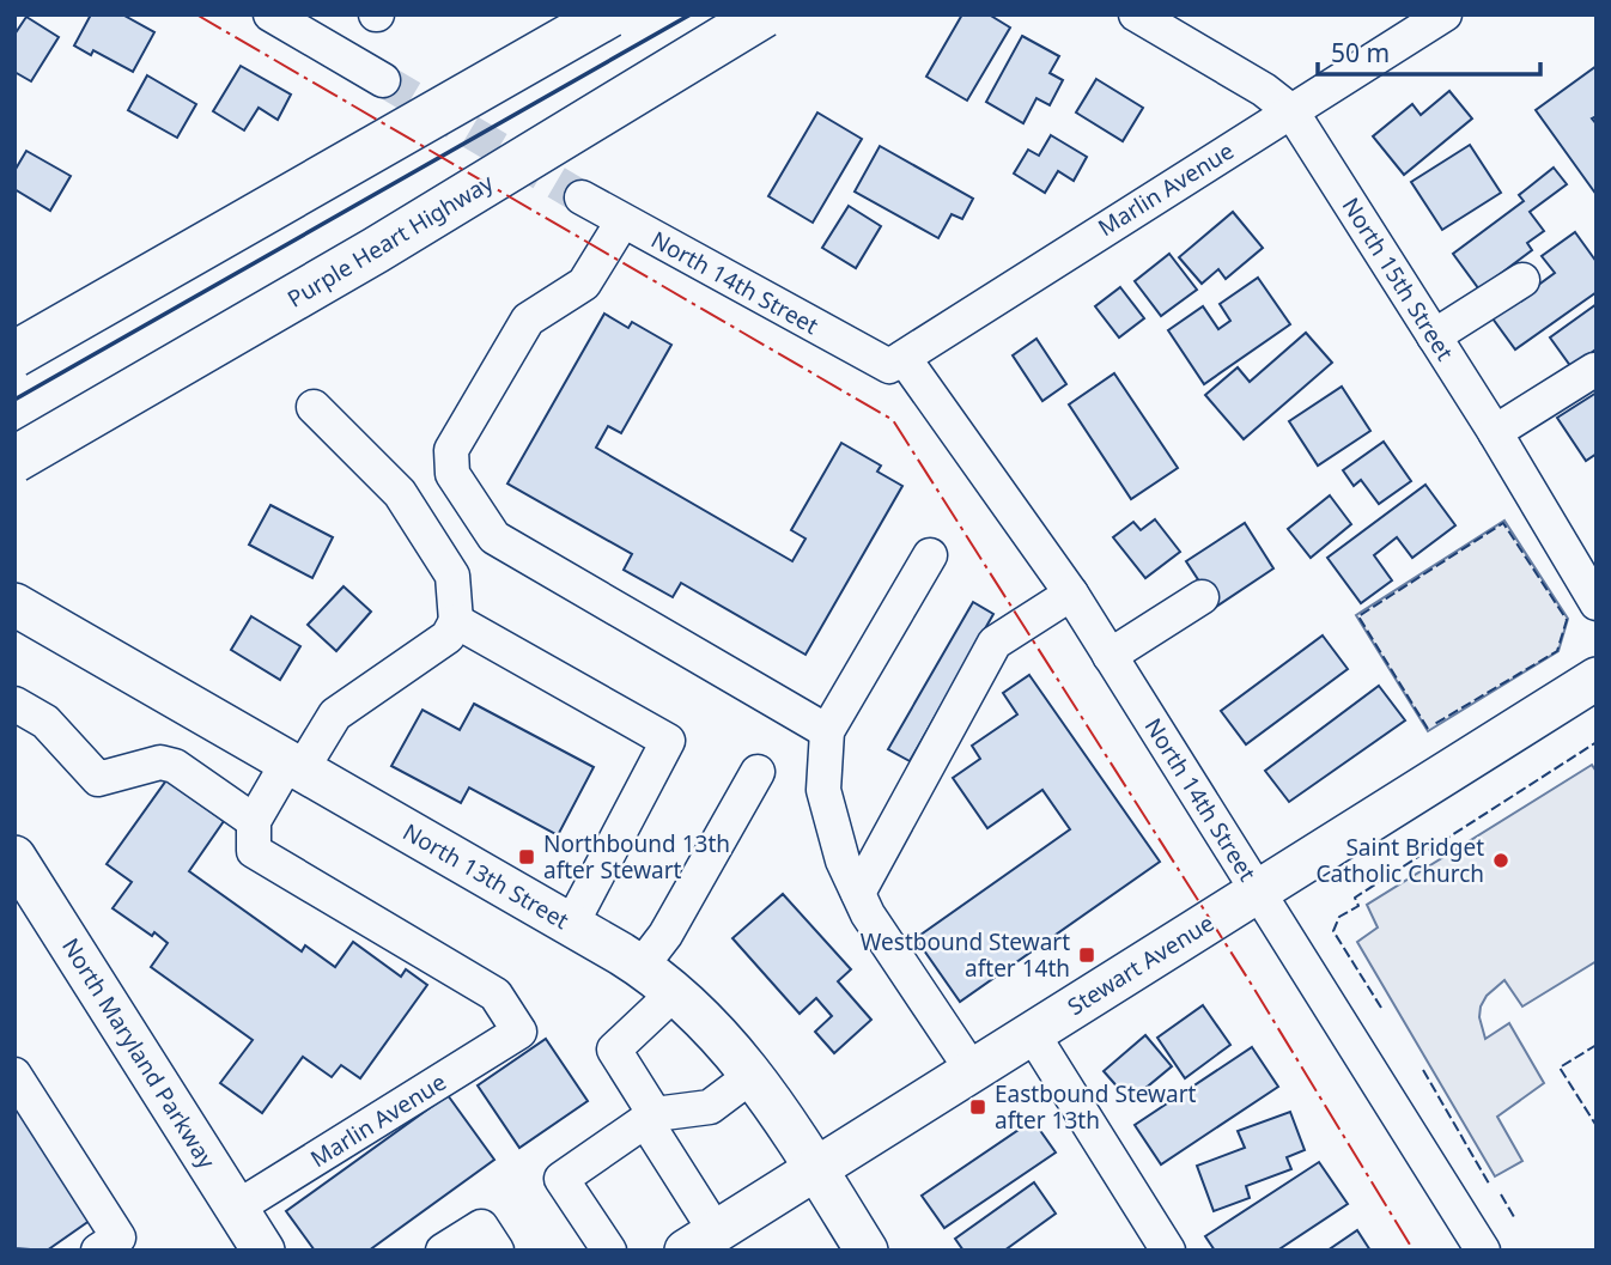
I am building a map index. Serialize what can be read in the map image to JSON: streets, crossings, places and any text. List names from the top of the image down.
{
  "streets": {
    "highway": ["Purple Heart Highway"],
    "main road": ["North 13th Street", "Stewart Avenue", "North Maryland Parkway"],
    "street": ["Marlin Avenue", "North 15th Street", "North 14th Street"]
  },
  "crossings": [
    ["Marlin Avenue", "North 15th Street"],
    ["Marlin Avenue", "North 14th Street"],
    ["Marlin Avenue", "North Maryland Parkway"],
    ["North 14th Street", "Stewart Avenue"],
    ["North 13th Street", "Stewart Avenue"]
  ],
  "places": {
    "transit": ["Northbound 13th after Stewart", "Westbound Stewart after 14th", "Eastbound Stewart after 13th"],
    "other": ["Saint Bridget Catholic Church"]
  },
  "scale_bar": "50 m"
}
